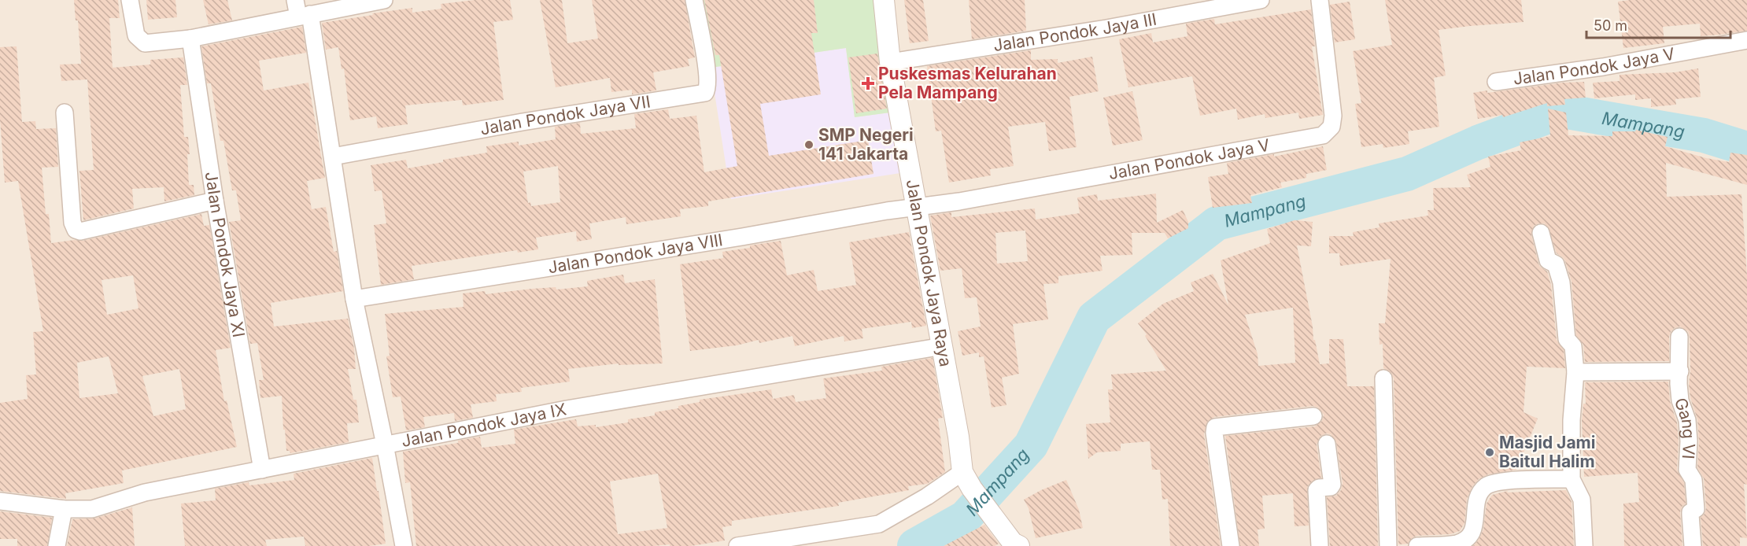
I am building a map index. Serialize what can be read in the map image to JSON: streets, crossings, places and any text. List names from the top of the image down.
{
  "streets": {
    "street": [
      "Jalan Pondok Jaya III",
      "Jalan Pondok Jaya V",
      "Jalan Pondok Jaya VII",
      "Jalan Pondok Jaya VIII",
      "Jalan Pondok Jaya XI",
      "Jalan Pondok Jaya Raya",
      "Jalan Pondok Jaya IX",
      "Gang VI"
    ]
  },
  "crossings": [
    ["Jalan Pondok Jaya III", "Jalan Pondok Jaya Raya"],
    ["Jalan Pondok Jaya V", "Jalan Pondok Jaya VIII"],
    ["Jalan Pondok Jaya V", "Jalan Pondok Jaya Raya"],
    ["Jalan Pondok Jaya VIII", "Jalan Pondok Jaya Raya"],
    ["Jalan Pondok Jaya XI", "Jalan Pondok Jaya IX"],
    ["Jalan Pondok Jaya Raya", "Jalan Pondok Jaya IX"]
  ],
  "water": ["Mampang"],
  "places": {
    "health": ["Puskesmas Kelurahan Pela Mampang"],
    "other": ["SMP Negeri 141 Jakarta", "Masjid Jami Baitul Halim"]
  },
  "scale_bar": "50 m"
}
